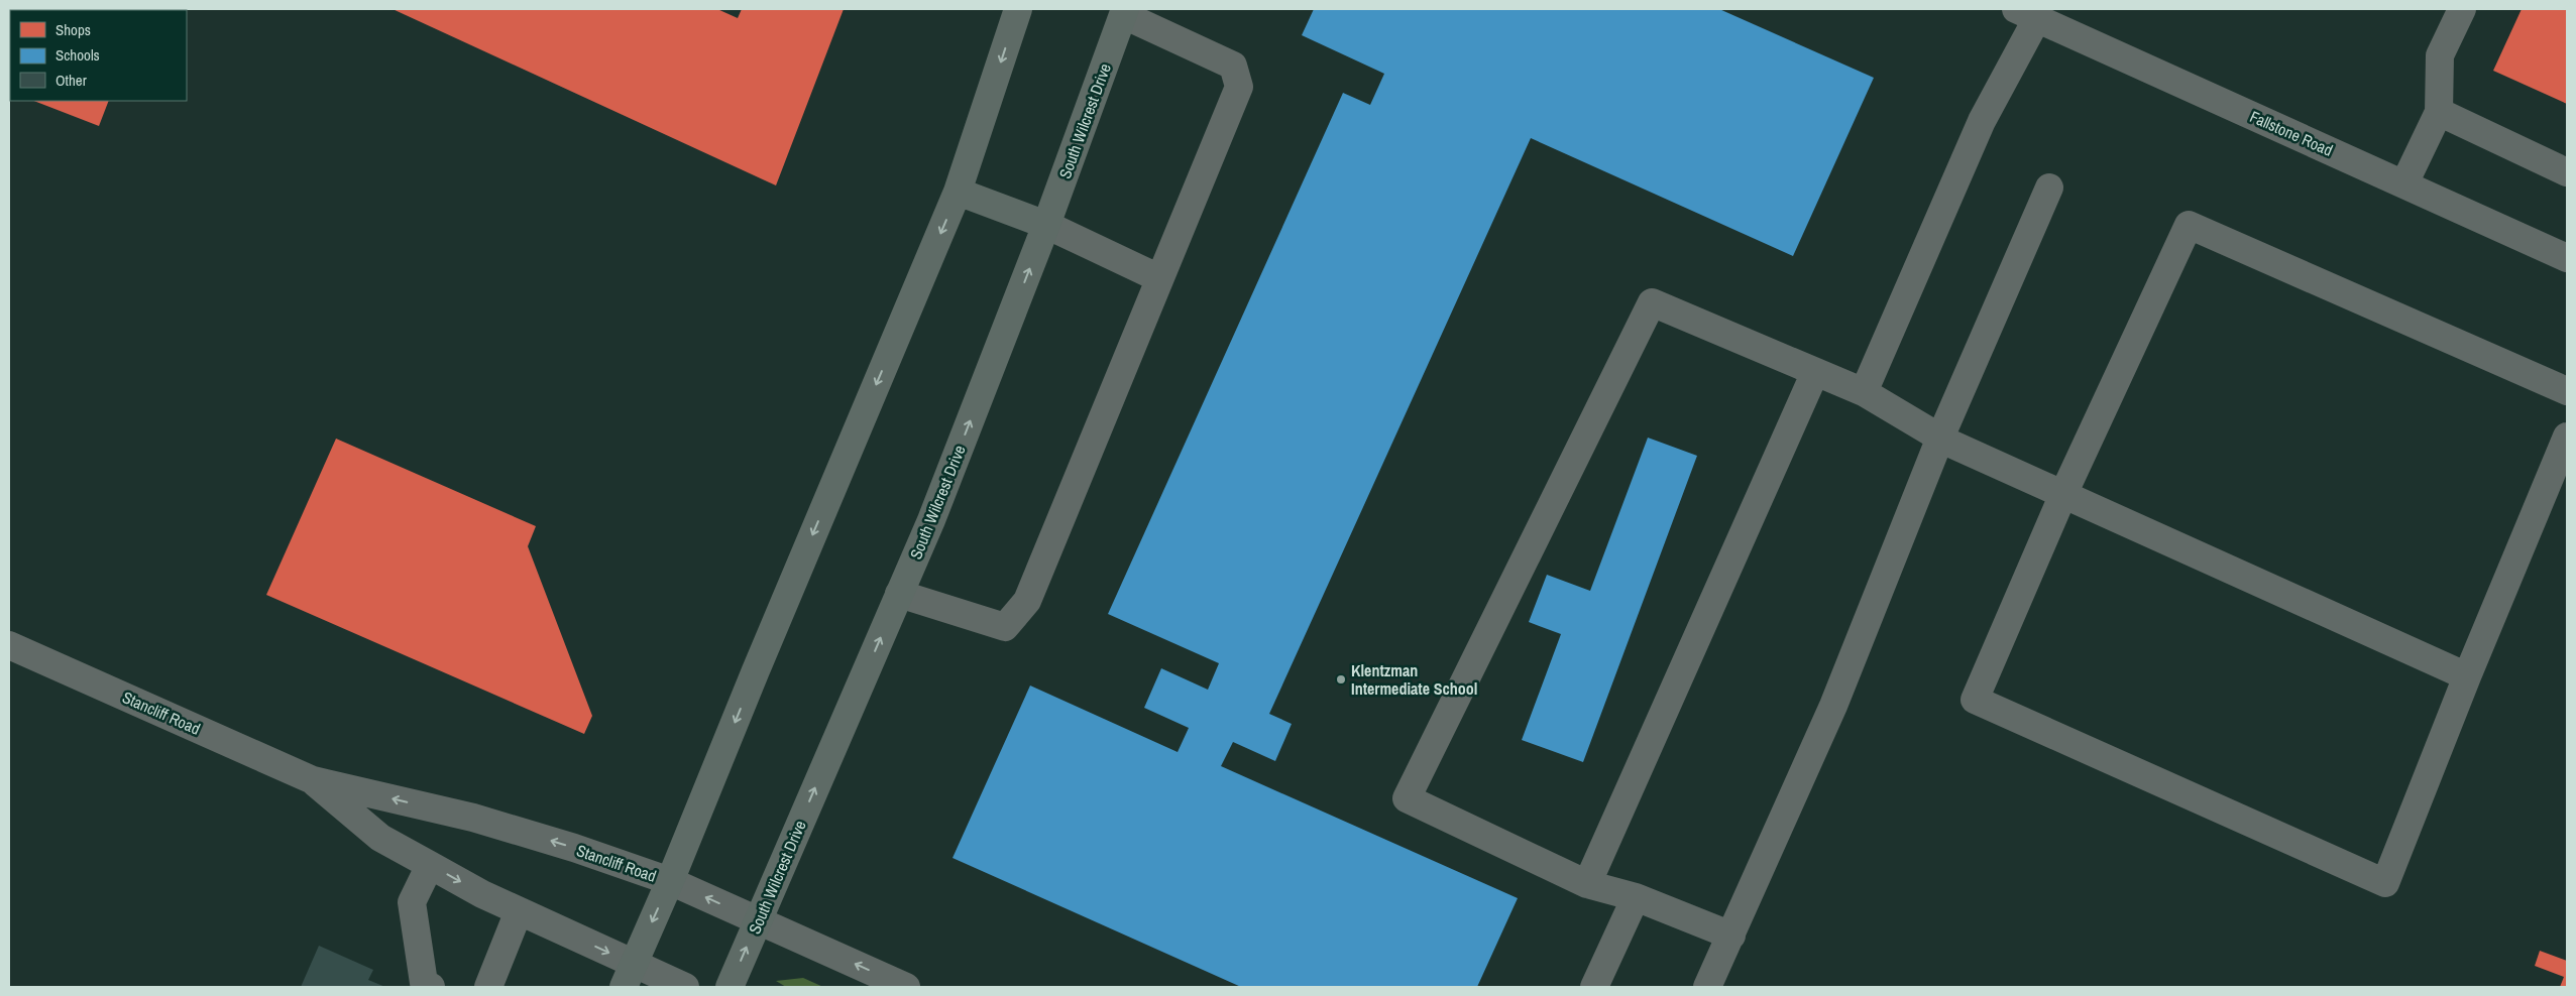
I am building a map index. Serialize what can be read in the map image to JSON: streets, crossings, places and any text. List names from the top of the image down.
{
  "streets": {
    "main road": ["South Wilcrest Drive"],
    "street": ["Fallstone Road", "Stancliff Road"]
  },
  "crossings": [
    ["South Wilcrest Drive", "Stancliff Road"]
  ],
  "places": ["Klentzman Intermediate School"],
  "legend": ["Shops", "Schools", "Other"]
}
